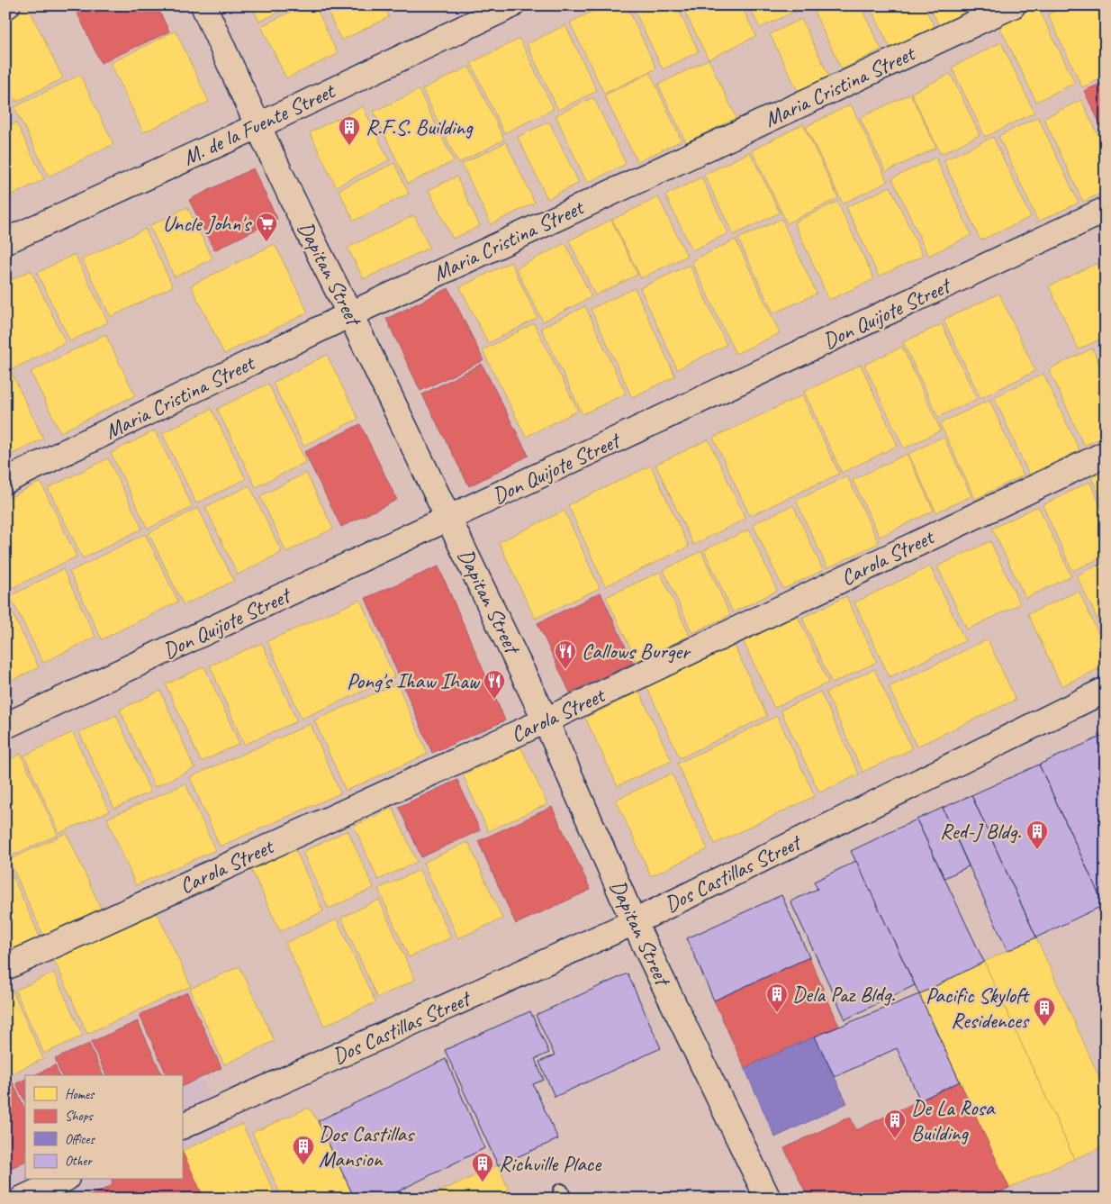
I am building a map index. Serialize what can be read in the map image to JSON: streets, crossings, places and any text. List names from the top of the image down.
{
  "streets": {
    "street": [
      "Maria Cristina Street",
      "M. de la Fuente Street",
      "Dapitan Street",
      "Don Quijote Street",
      "Carola Street",
      "Dos Castillas Street"
    ]
  },
  "crossings": [
    ["Maria Cristina Street", "Dapitan Street"],
    ["M. de la Fuente Street", "Dapitan Street"],
    ["Dapitan Street", "Don Quijote Street"],
    ["Dapitan Street", "Carola Street"],
    ["Dapitan Street", "Dos Castillas Street"]
  ],
  "places": {
    "building": [
      "R.F.S. Building",
      "Red-J Bldg.",
      "Dela Paz Bldg.",
      "Pacific Skyloft Residences",
      "De La Rosa Building",
      "Dos Castillas Mansion",
      "Richville Place"
    ],
    "supermarket": ["Uncle John's"],
    "restaurant": ["Callows Burger", "Pong's Ihaw Ihaw"]
  },
  "legend": [
    "Homes",
    "Shops",
    "Offices",
    "Other"
  ]
}
